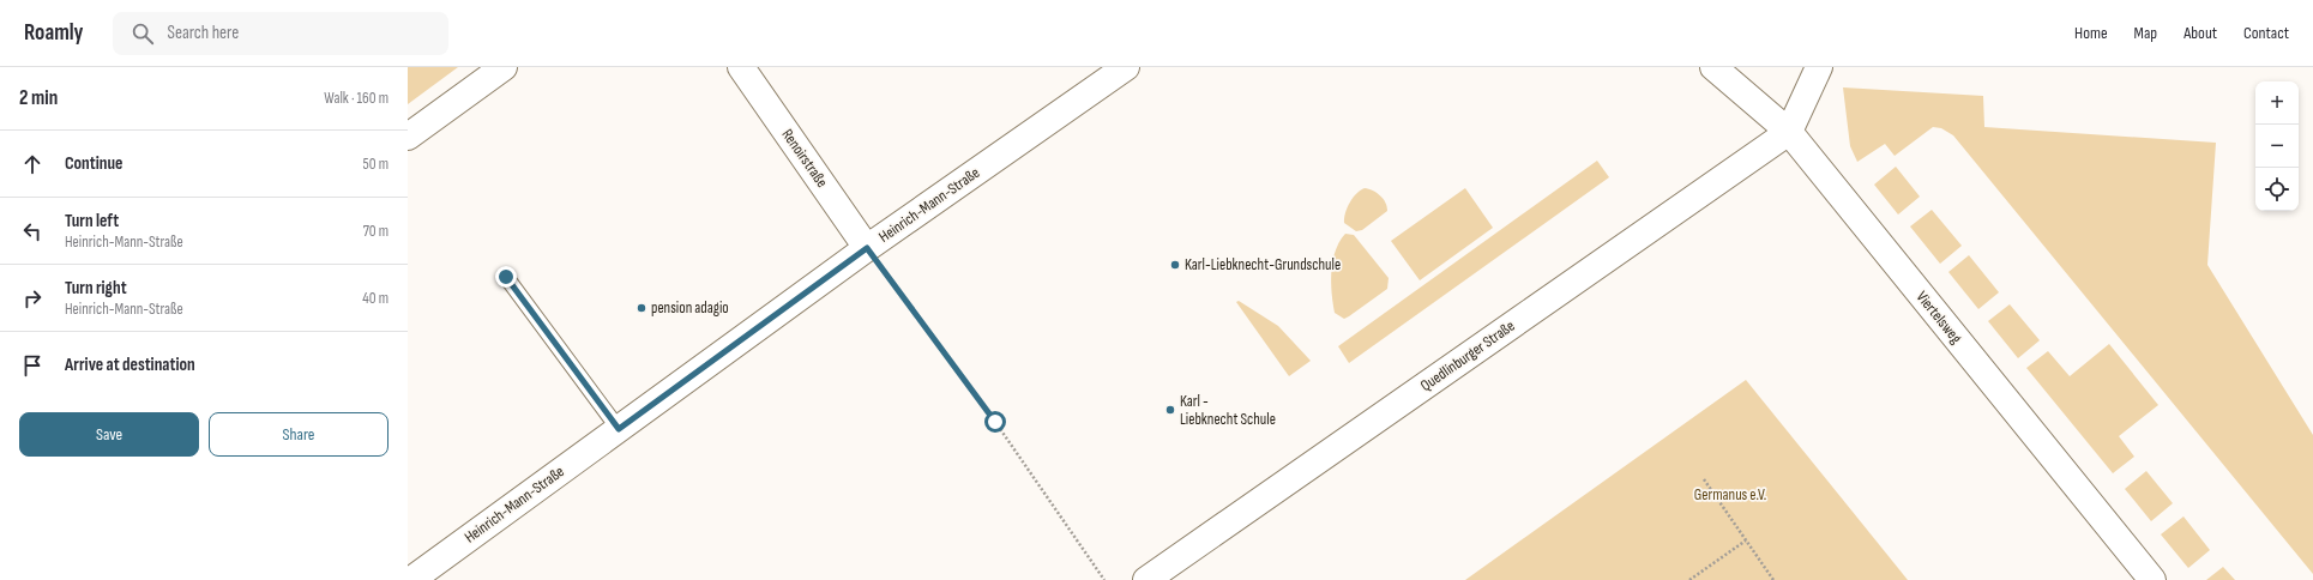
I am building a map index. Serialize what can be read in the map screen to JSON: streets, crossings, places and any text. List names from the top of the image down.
{
  "streets": {
    "street": [
      "Renoirstraße",
      "Heinrich-Mann-Straße",
      "Viertelsweg",
      "Quedlinburger Straße"
    ]
  },
  "crossings": [
    ["Renoirstraße", "Heinrich-Mann-Straße"],
    ["Viertelsweg", "Quedlinburger Straße"]
  ],
  "parks": ["Germanus e.V."],
  "places": ["Karl-Liebknecht-Grundschule", "pension adagio", "Karl - Liebknecht Schule"],
  "page": {
    "header": "Roamly",
    "search": "Search here",
    "nav": [
      "Home",
      "Map",
      "About",
      "Contact"
    ],
    "heading": ["2 min", "Walk · 160 m"],
    "map_buttons": ["+", "−"],
    "list": [
      ["Continue", "50 m"],
      ["Turn left", "Heinrich-Mann-Straße", "70 m"],
      ["Turn right", "Heinrich-Mann-Straße", "40 m"],
      "Arrive at destination"
    ],
    "buttons": ["Save", "Share"]
  }
}
